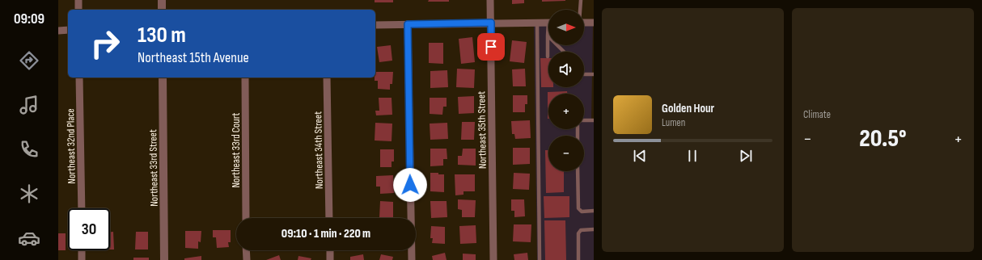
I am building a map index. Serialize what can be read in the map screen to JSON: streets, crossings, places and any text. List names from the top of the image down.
{
  "streets": {
    "street": [
      "Northeast 35th Street",
      "Northeast 32nd Place",
      "Northeast 33rd Court",
      "Northeast 34th Street",
      "Northeast 33rd Street"
    ]
  },
  "north": "right",
  "page": {
    "tabs": "09:09",
    "tile": "Climate",
    "map_buttons": ["+", "−"],
    "turn": ["130 m", "Northeast 15th Avenue"],
    "song": ["Golden Hour", "Lumen"],
    "heat": ["−", "20.5°", "+"],
    "limit": "30",
    "trip": "09:10 · 1 min · 220 m"
  }
}
